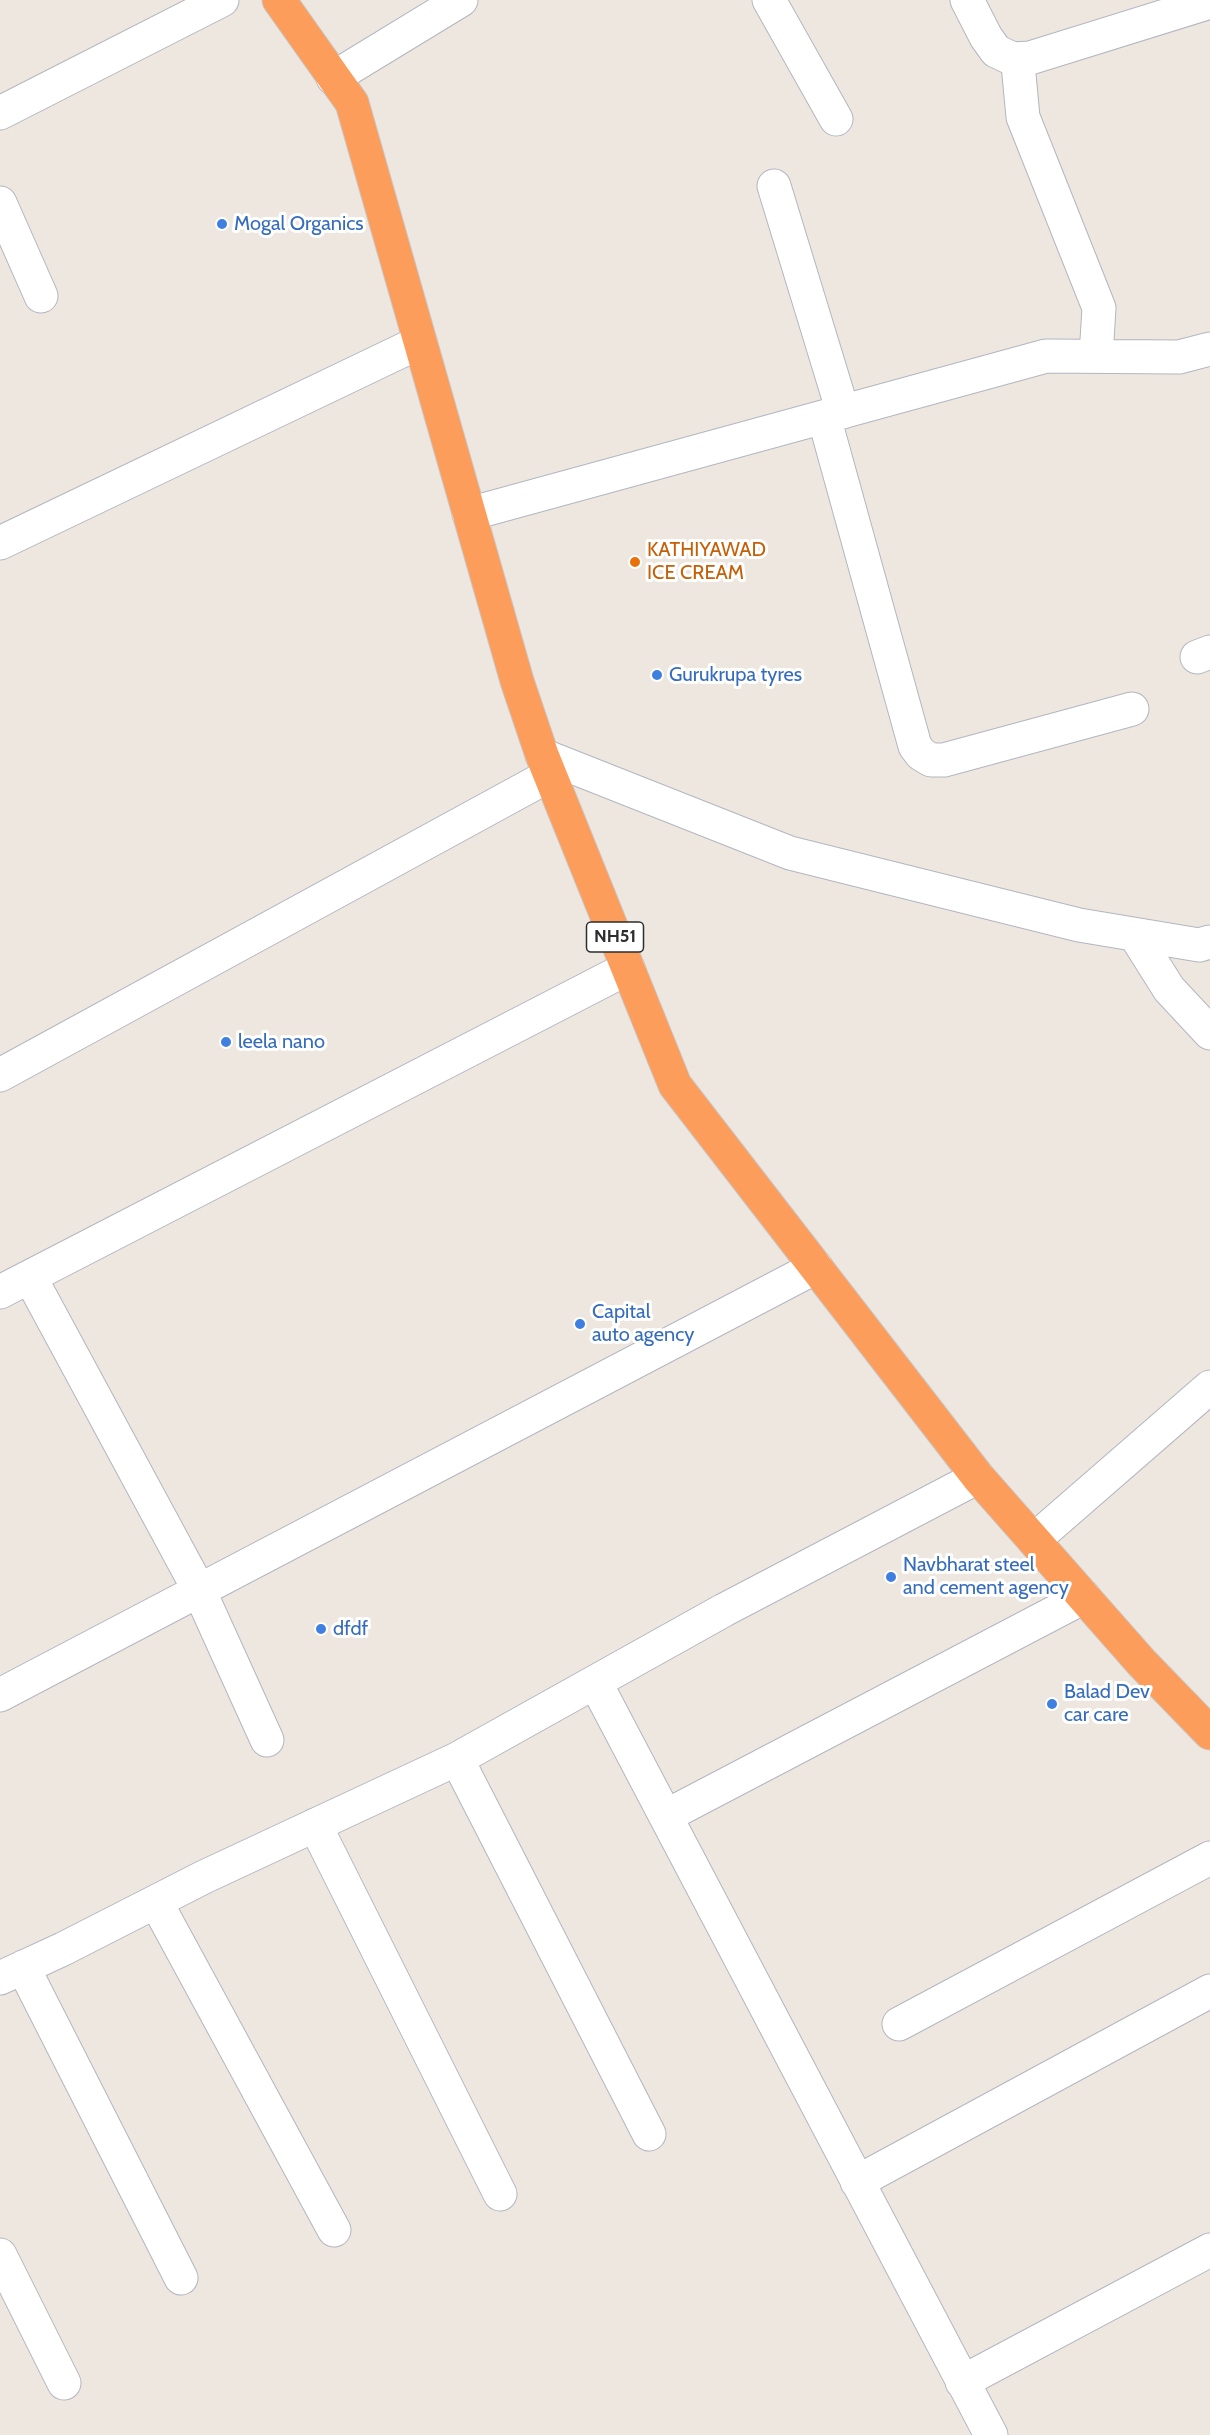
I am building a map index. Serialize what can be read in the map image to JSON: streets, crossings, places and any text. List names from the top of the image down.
{
  "streets": {
    "highway": ["NH51"]
  },
  "places": [
    "Mogal Organics",
    "KATHIYAWAD ICE CREAM",
    "Gurukrupa tyres",
    "leela nano",
    "Capital auto agency",
    "Navbharat steel and cement agency",
    "dfdf",
    "Balad Dev car care"
  ]
}
